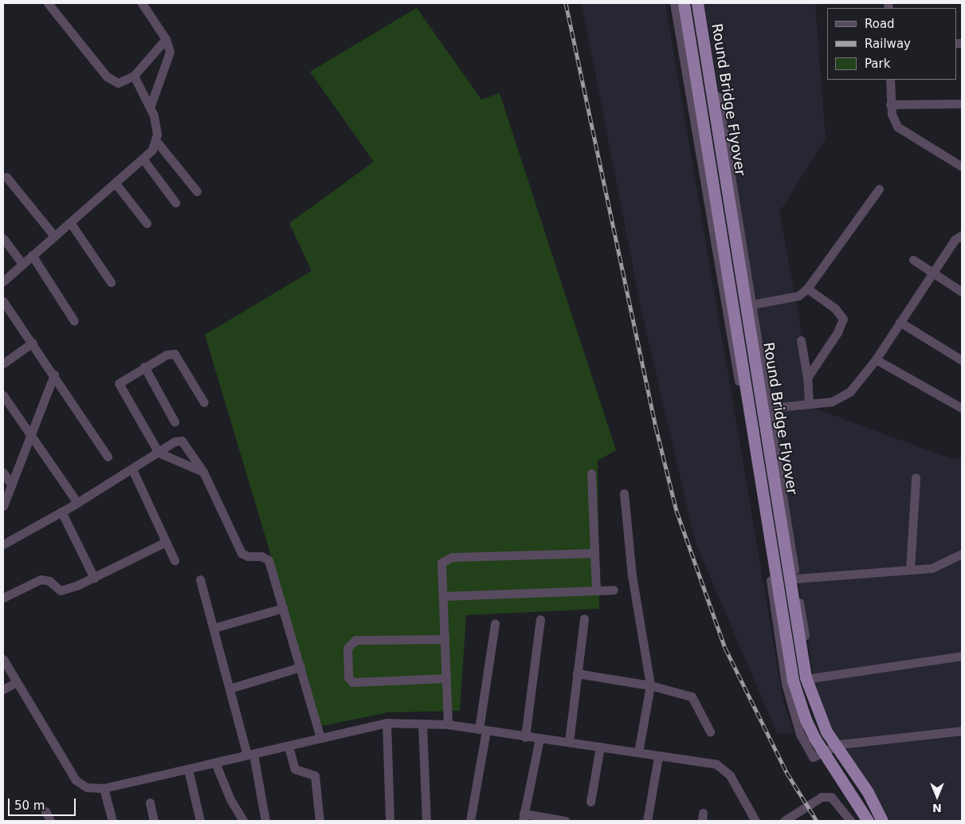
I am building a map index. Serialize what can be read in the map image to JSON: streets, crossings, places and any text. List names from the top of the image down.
{
  "streets": {
    "main road": ["Round Bridge Flyover"]
  },
  "legend": ["Road", "Railway", "Park"],
  "scale_bar": "50 m",
  "north": "bottom"
}
